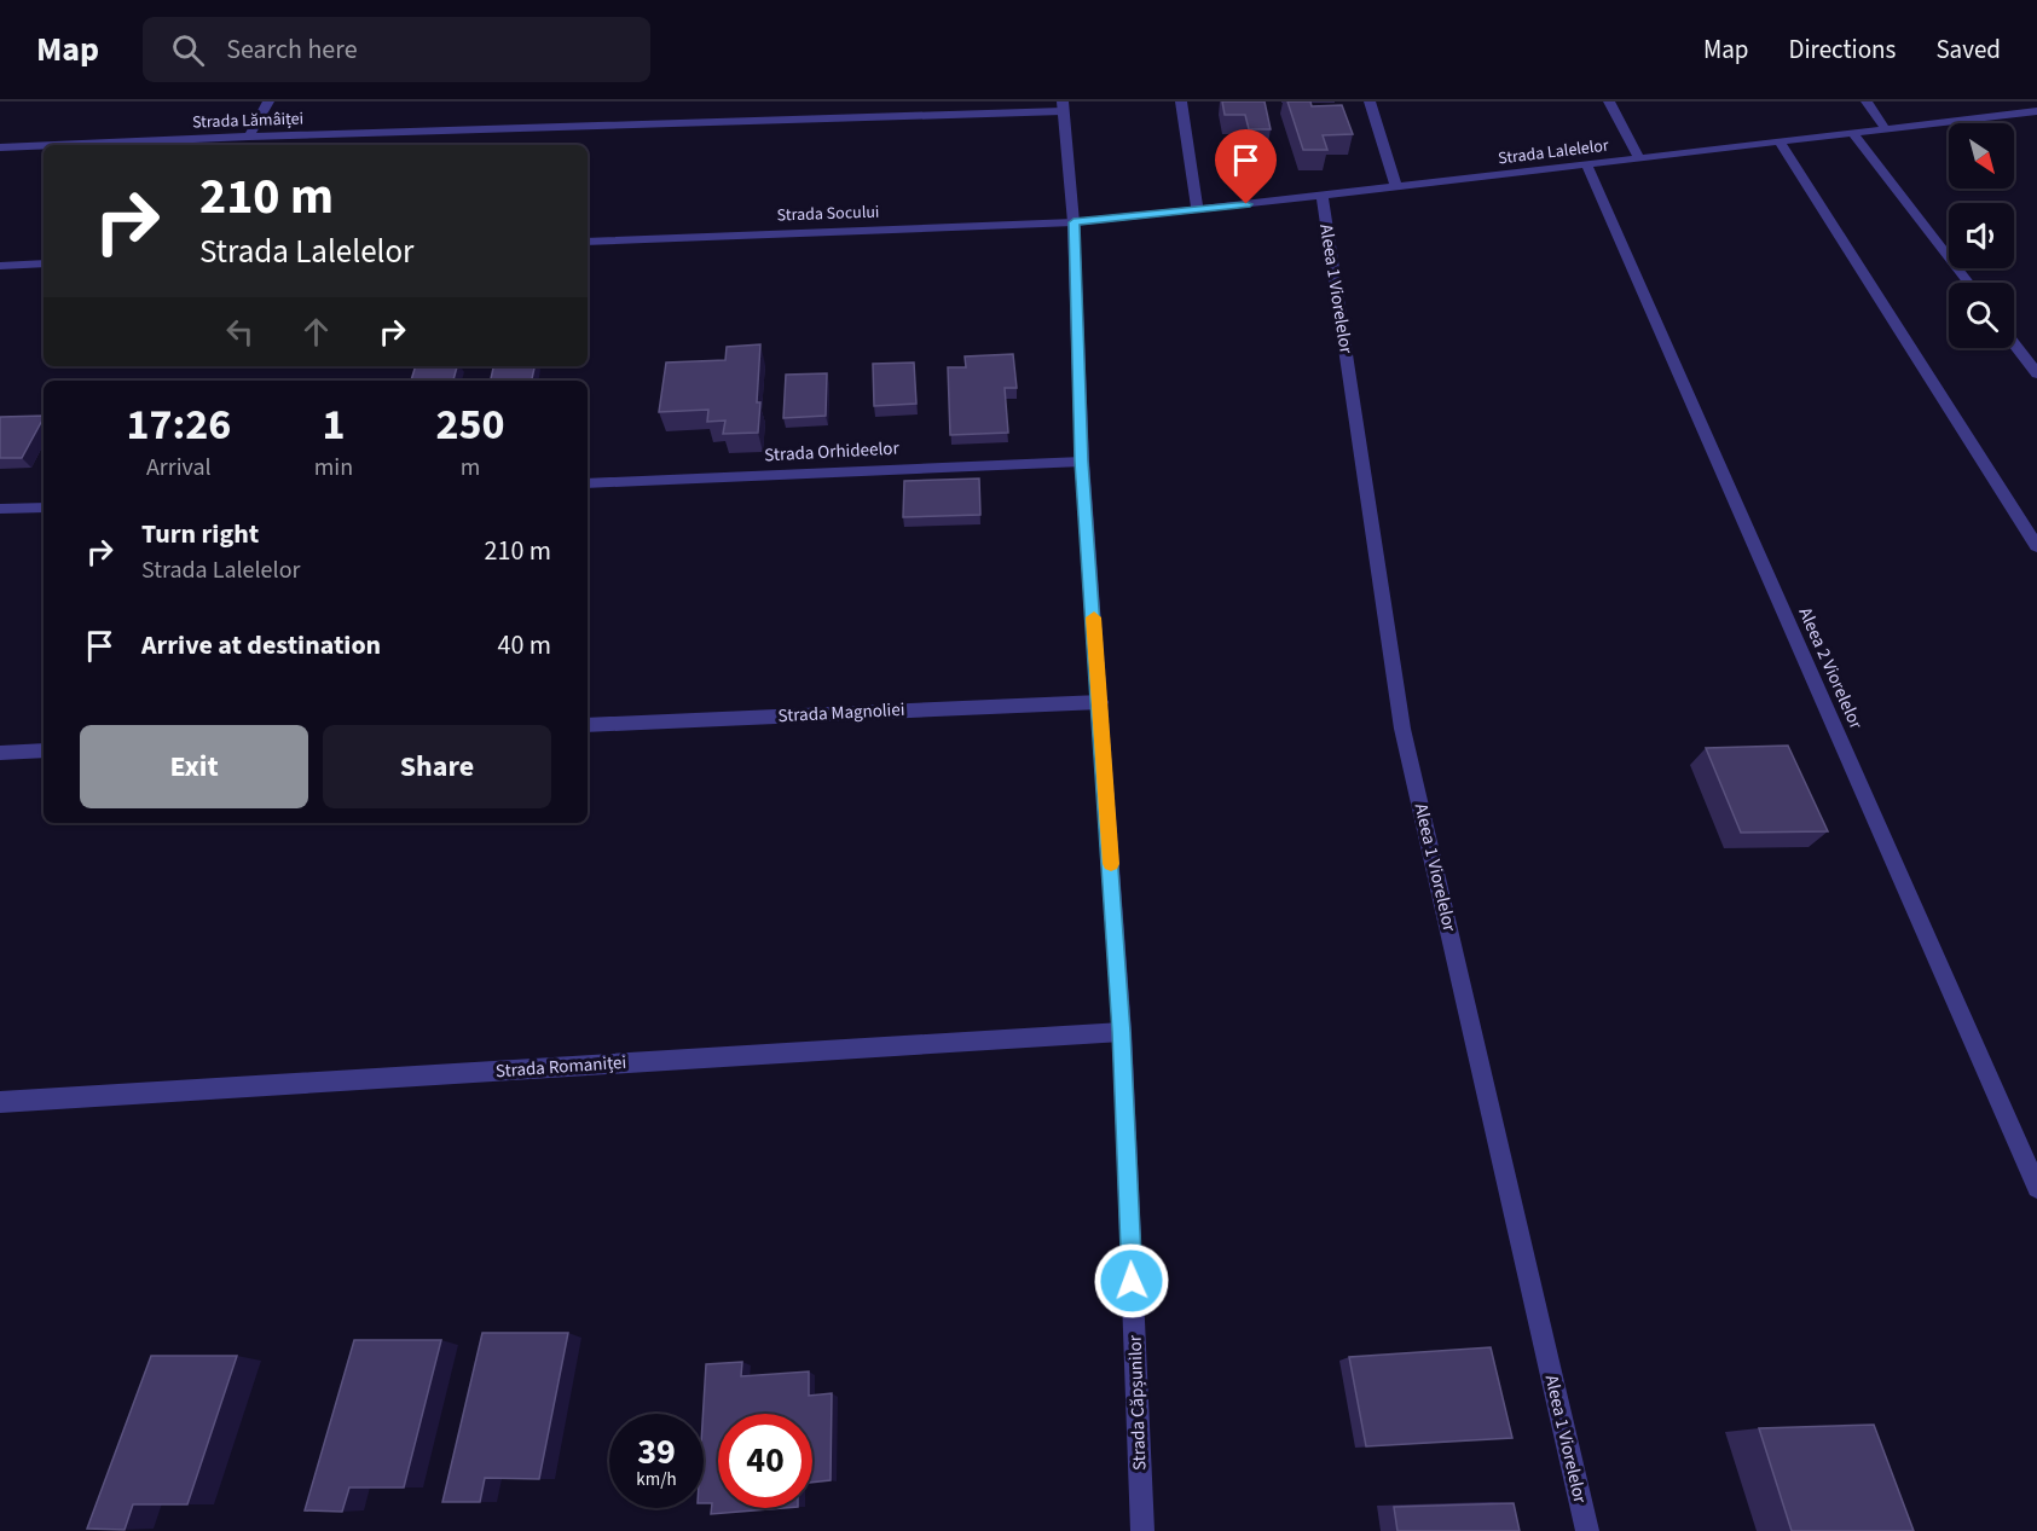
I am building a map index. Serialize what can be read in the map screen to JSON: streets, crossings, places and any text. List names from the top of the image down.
{
  "streets": {
    "street": [
      "Strada Lămâiței",
      "Strada Lalelelor",
      "Strada Socului",
      "Aleea 1 Viorelelor",
      "Strada Orhideelor",
      "Aleea 2 Viorelelor",
      "Strada Magnoliei",
      "Strada Romaniței",
      "Strada Căpșunilor"
    ]
  },
  "crossings": [
    ["Strada Lămâiței", "Strada Căpșunilor"],
    ["Strada Lalelelor", "Strada Socului"],
    ["Strada Lalelelor", "Aleea 1 Viorelelor"],
    ["Strada Lalelelor", "Aleea 2 Viorelelor"],
    ["Strada Lalelelor", "Strada Căpșunilor"],
    ["Strada Socului", "Strada Căpșunilor"],
    ["Strada Orhideelor", "Strada Căpșunilor"],
    ["Strada Magnoliei", "Strada Căpșunilor"],
    ["Strada Romaniței", "Strada Căpșunilor"]
  ],
  "north": "bottom right",
  "page": {
    "header": "Map",
    "search": "Search here",
    "nav": ["Map", "Directions", "Saved"],
    "turn": ["210 m", "Strada Lalelelor"],
    "eta": [
      "17:26",
      "Arrival",
      "1",
      "min",
      "250",
      "m"
    ],
    "list": [
      {
        "name": "Turn right",
        "note": "Strada Lalelelor",
        "value": "210 m"
      },
      {
        "name": "Arrive at destination",
        "value": "40 m"
      }
    ],
    "buttons": ["Exit", "Share"],
    "speed": "39 km/h",
    "limit": "40"
  }
}
